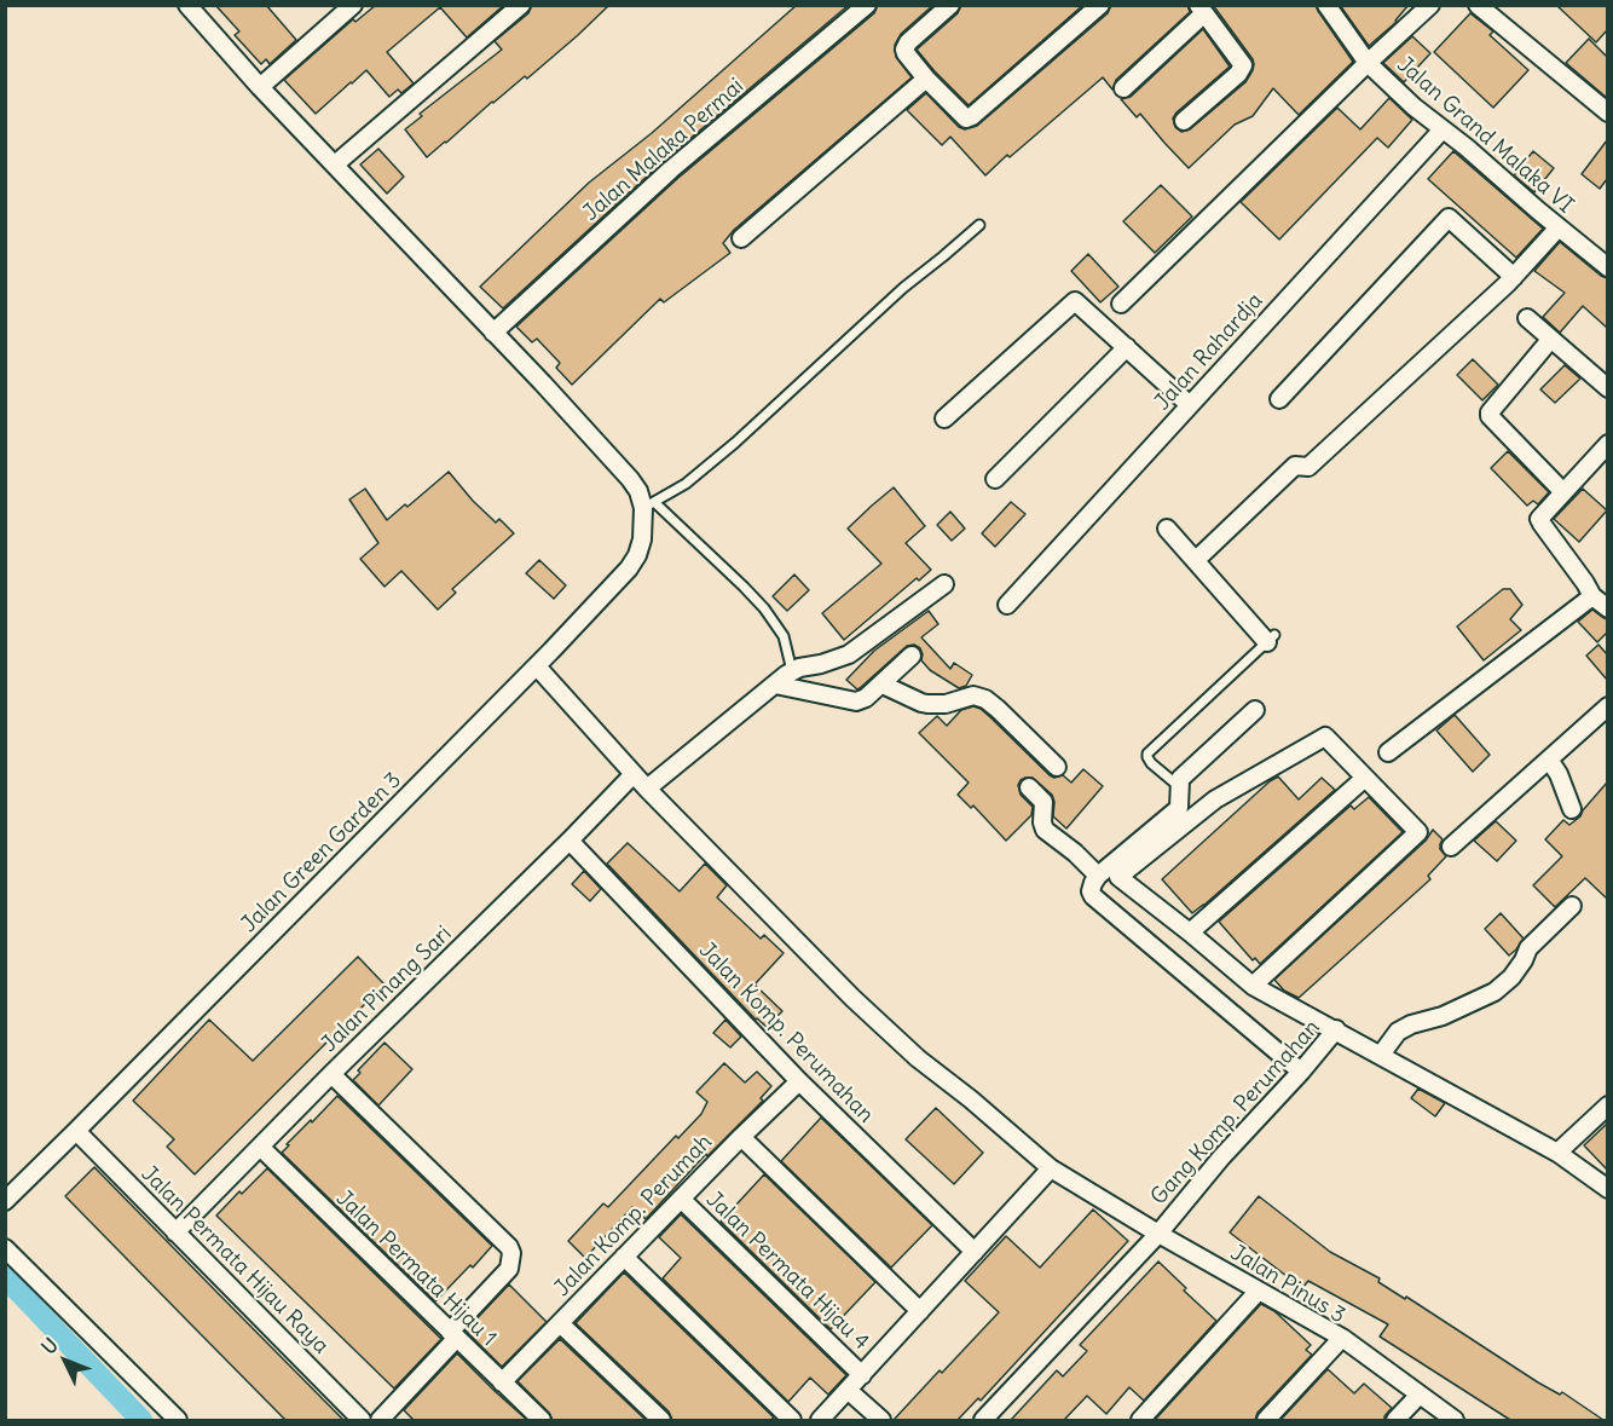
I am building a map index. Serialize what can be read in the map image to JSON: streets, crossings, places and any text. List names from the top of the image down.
{
  "streets": {
    "street": [
      "Jalan Grand Malaka VI",
      "Jalan Malaka Permai",
      "Jalan Rahardja",
      "Jalan Green Garden 3",
      "Jalan Pinang Sari",
      "Jalan Komp. Perumahan",
      "Gang Komp. Perumahan",
      "Jalan Komp. Perumah",
      "Jalan Permata Hijau Raya",
      "Jalan Permata Hijau 1",
      "Jalan Permata Hijau 4",
      "Jalan Pinus 3"
    ]
  },
  "crossings": [
    ["Jalan Grand Malaka VI", "Jalan Rahardja"],
    ["Jalan Green Garden 3", "Jalan Permata Hijau Raya"],
    ["Jalan Green Garden 3", "Jalan Pinus 3"],
    ["Jalan Pinang Sari", "Jalan Komp. Perumahan"],
    ["Jalan Pinang Sari", "Jalan Permata Hijau Raya"],
    ["Jalan Pinang Sari", "Jalan Permata Hijau 1"],
    ["Jalan Pinang Sari", "Jalan Pinus 3"],
    ["Jalan Komp. Perumahan", "Jalan Komp. Perumah"],
    ["Gang Komp. Perumahan", "Jalan Pinus 3"],
    ["Jalan Komp. Perumah", "Jalan Permata Hijau 1"],
    ["Jalan Komp. Perumah", "Jalan Permata Hijau 4"]
  ],
  "north": "top left"
}
